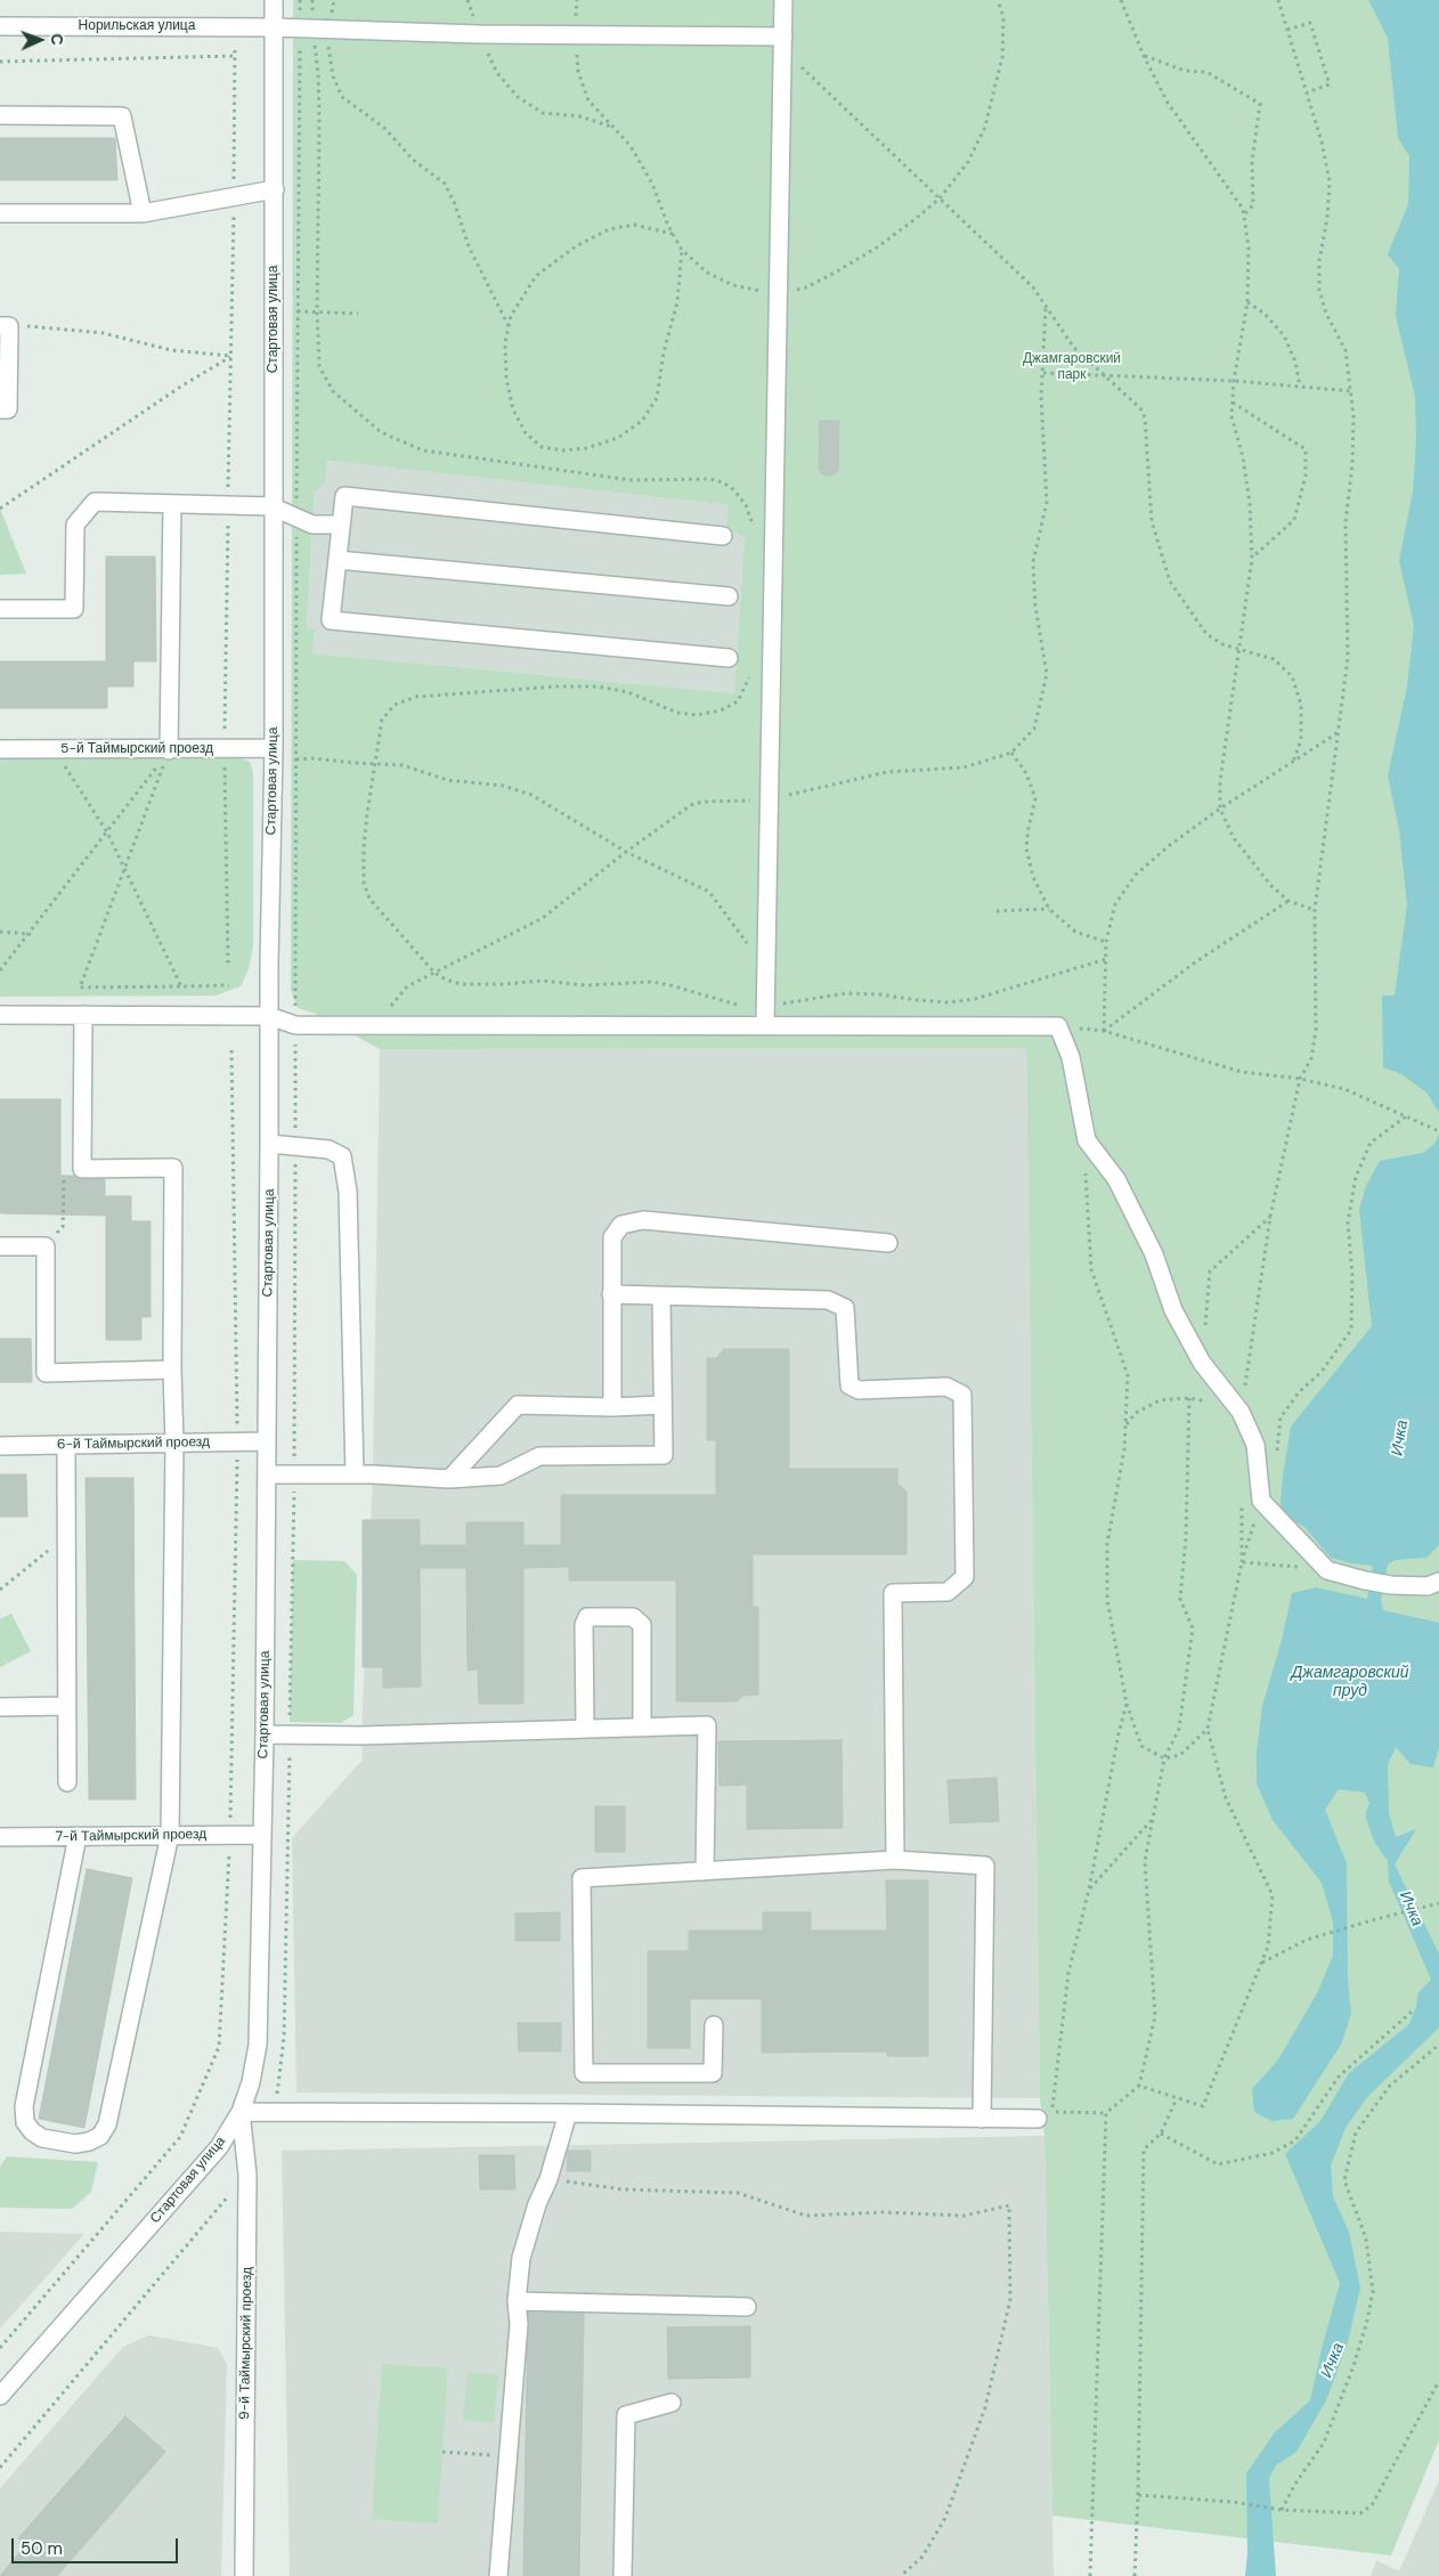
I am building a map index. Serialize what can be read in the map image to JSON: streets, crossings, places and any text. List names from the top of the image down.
{
  "streets": {
    "street": [
      "Норильская улица",
      "Стартовая улица",
      "5-й Таймырский проезд",
      "6-й Таймырский проезд",
      "7-й Таймырский проезд",
      "9-й Таймырский проезд"
    ]
  },
  "crossings": [
    ["Норильская улица", "Стартовая улица"],
    ["Стартовая улица", "5-й Таймырский проезд"],
    ["Стартовая улица", "6-й Таймырский проезд"],
    ["Стартовая улица", "7-й Таймырский проезд"],
    ["Стартовая улица", "9-й Таймырский проезд"]
  ],
  "water": ["Ичка", "Джамгаровский пруд"],
  "parks": ["Джамгаровский парк"],
  "scale_bar": "50 m",
  "north": "right"
}
